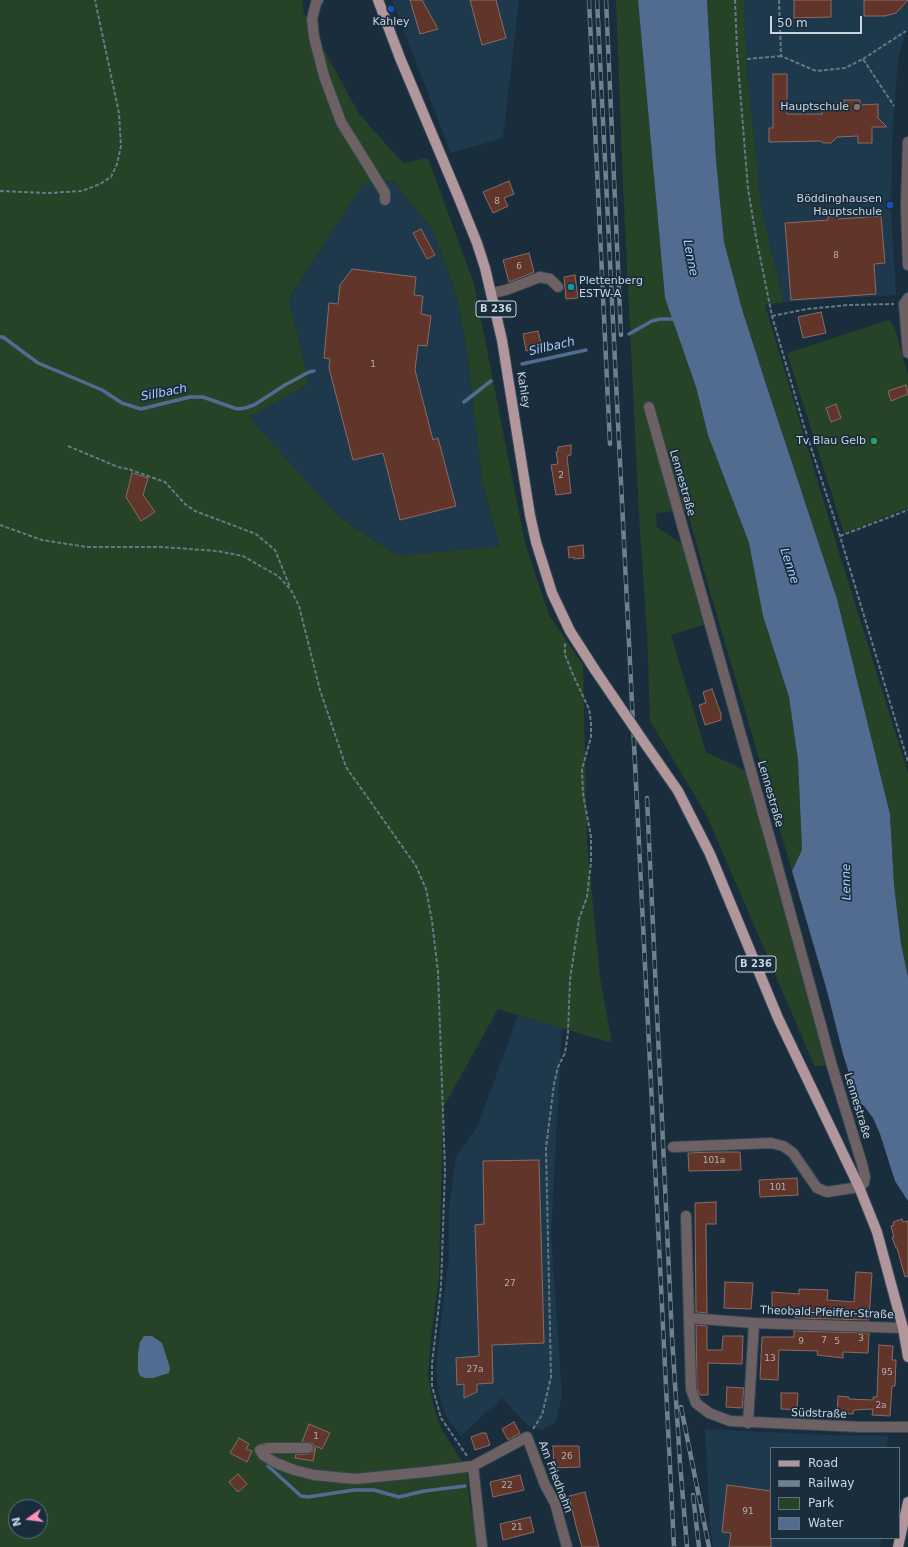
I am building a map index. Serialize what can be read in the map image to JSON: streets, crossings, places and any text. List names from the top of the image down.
{
  "streets": {
    "main road": ["B 236", "Kahley"],
    "street": [
      "Lennestraße",
      "Theobald-Pfeiffer-Straße",
      "Südstraße",
      "Am Friedhahn"
    ]
  },
  "crossings": [
    ["B 236", "Kahley"],
    ["B 236", "Lennestraße"],
    ["B 236", "Theobald-Pfeiffer-Straße"],
    ["Theobald-Pfeiffer-Straße", "Südstraße"]
  ],
  "water": ["Lenne", "Sillbach"],
  "places": [
    "Kahley",
    "Hauptschule",
    "Böddinghausen Hauptschule",
    "Plettenberg ESTW-A",
    "Tv Blau Gelb"
  ],
  "house_numbers": [
    "8",
    "8",
    "6",
    "1",
    "2",
    "101a",
    "101",
    "27",
    "3",
    "7",
    "9",
    "5",
    "13",
    "27a",
    "95",
    "2a",
    "1",
    "26",
    "22",
    "91",
    "21"
  ],
  "legend": [
    "Road",
    "Railway",
    "Park",
    "Water"
  ],
  "scale_bar": "50 m",
  "north": "left"
}
